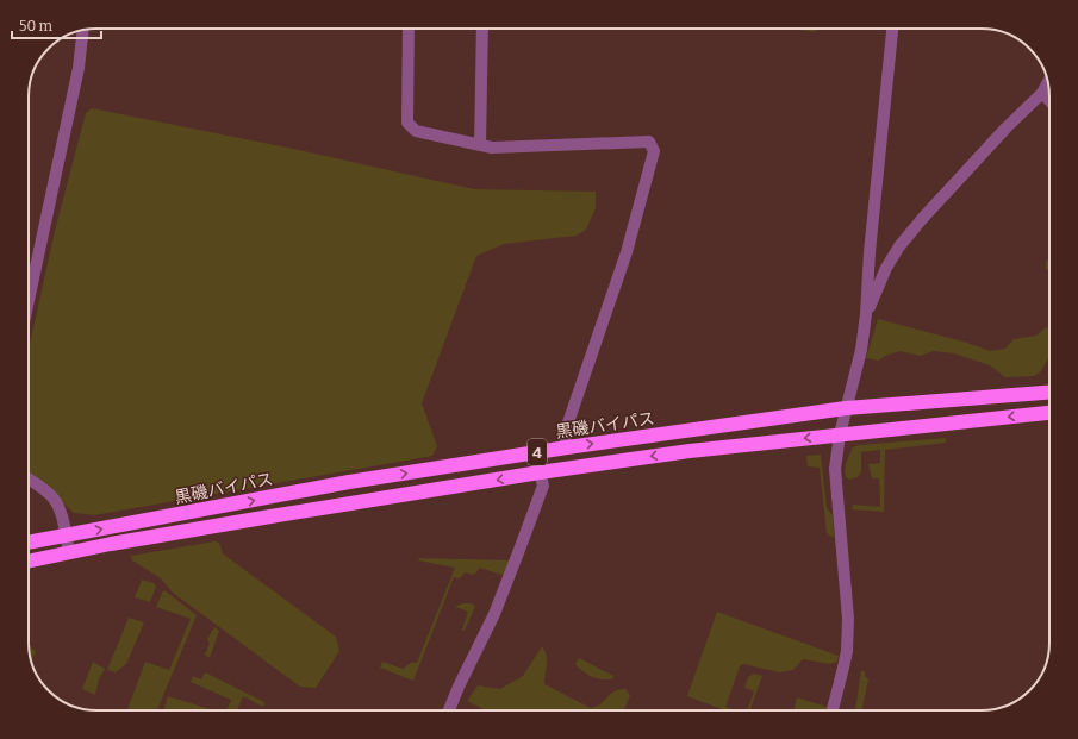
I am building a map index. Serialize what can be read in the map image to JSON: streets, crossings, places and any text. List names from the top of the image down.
{
  "streets": {
    "highway": ["黒磯バイパス", "4"]
  },
  "scale_bar": "50 m"
}
